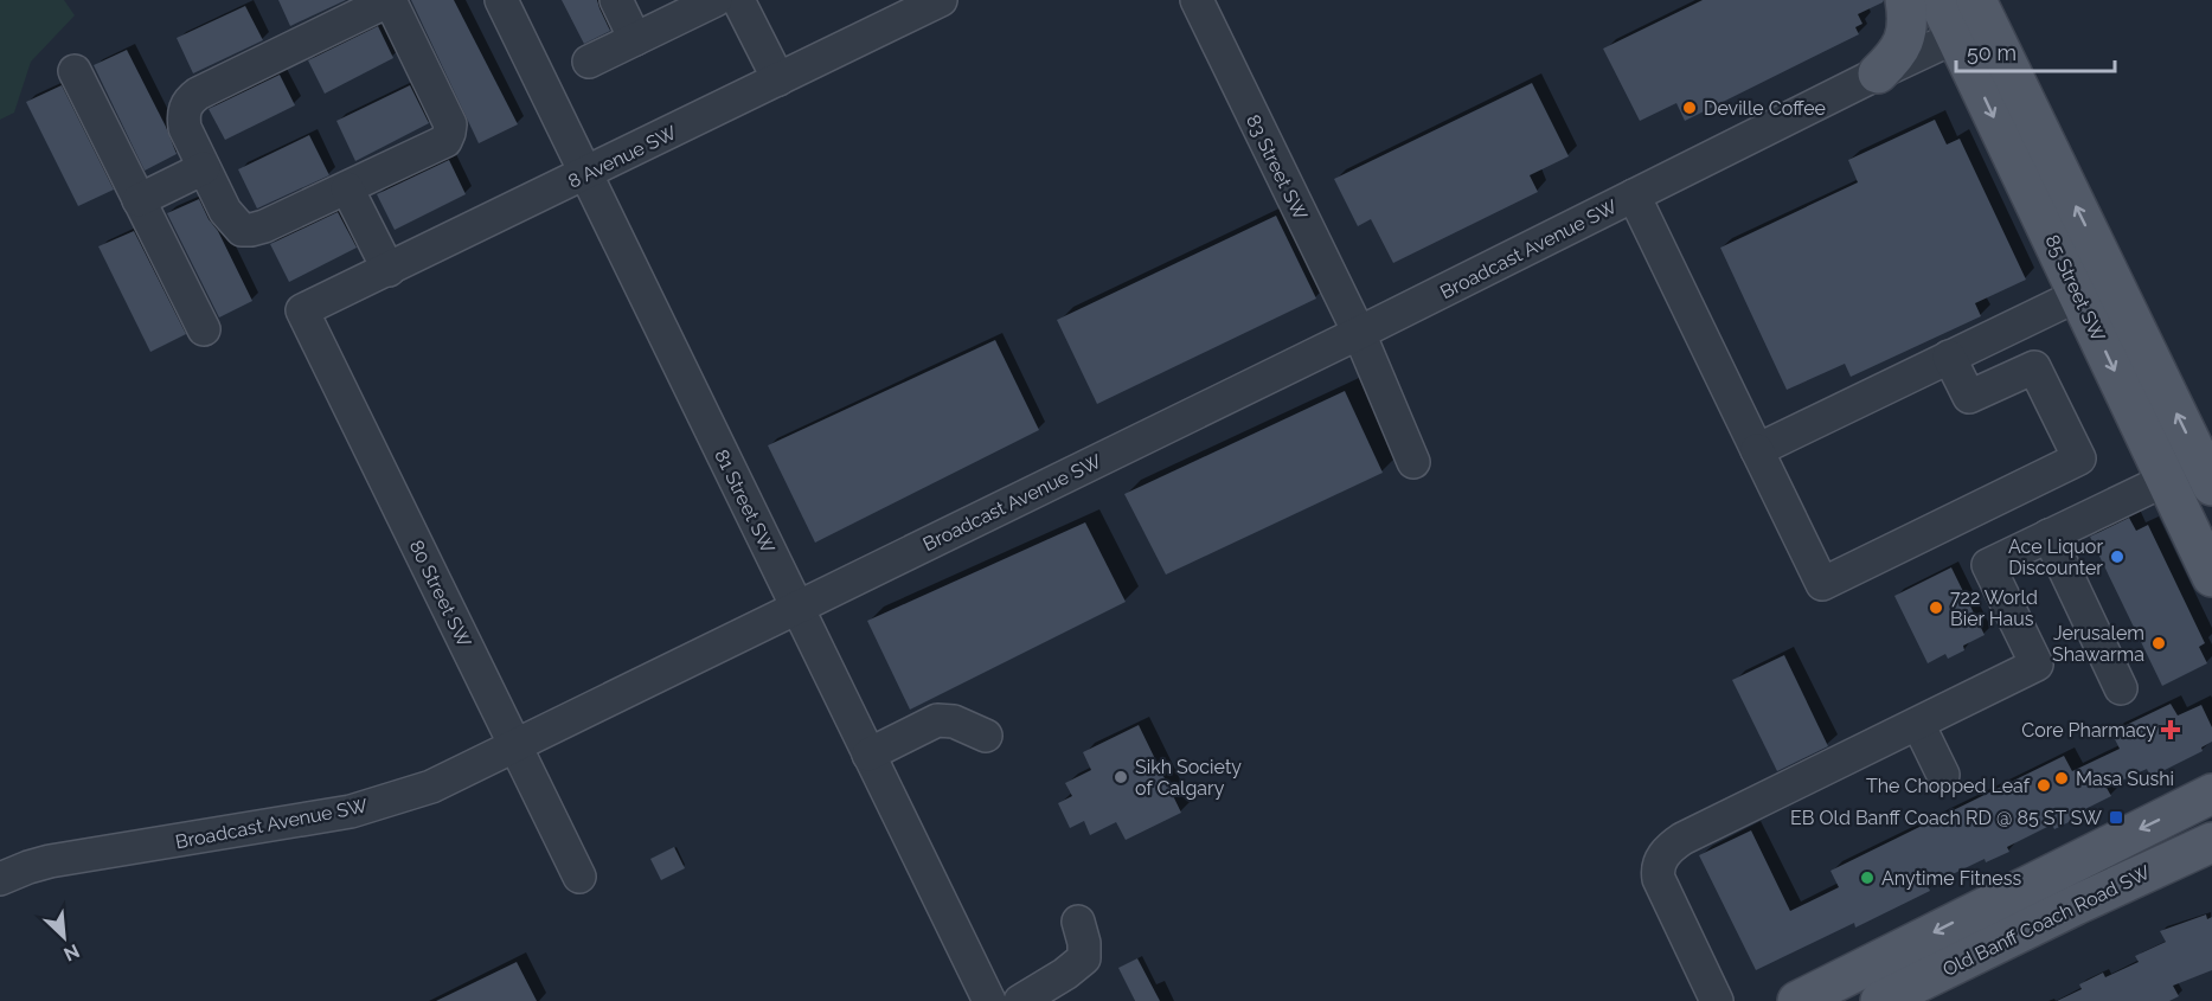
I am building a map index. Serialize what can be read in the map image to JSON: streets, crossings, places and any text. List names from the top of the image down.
{
  "streets": {
    "main road": ["85 Street SW", "Old Banff Coach Road SW"],
    "street": [
      "8 Avenue SW",
      "83 Street SW",
      "Broadcast Avenue SW",
      "81 Street SW",
      "80 Street SW"
    ]
  },
  "crossings": [
    ["8 Avenue SW", "81 Street SW"],
    ["8 Avenue SW", "80 Street SW"],
    ["83 Street SW", "Broadcast Avenue SW"],
    ["Broadcast Avenue SW", "85 Street SW"],
    ["Broadcast Avenue SW", "81 Street SW"],
    ["Broadcast Avenue SW", "80 Street SW"]
  ],
  "places": {
    "other": [
      "Deville Coffee",
      "Ace Liquor Discounter",
      "722 World Bier Haus",
      "Jerusalem Shawarma",
      "Sikh Society of Calgary",
      "Masa Sushi",
      "The Chopped Leaf",
      "Anytime Fitness"
    ],
    "health": ["Core Pharmacy"],
    "transit": ["EB Old Banff Coach RD @ 85 ST SW"]
  },
  "scale_bar": "50 m",
  "north": "bottom right"
}
